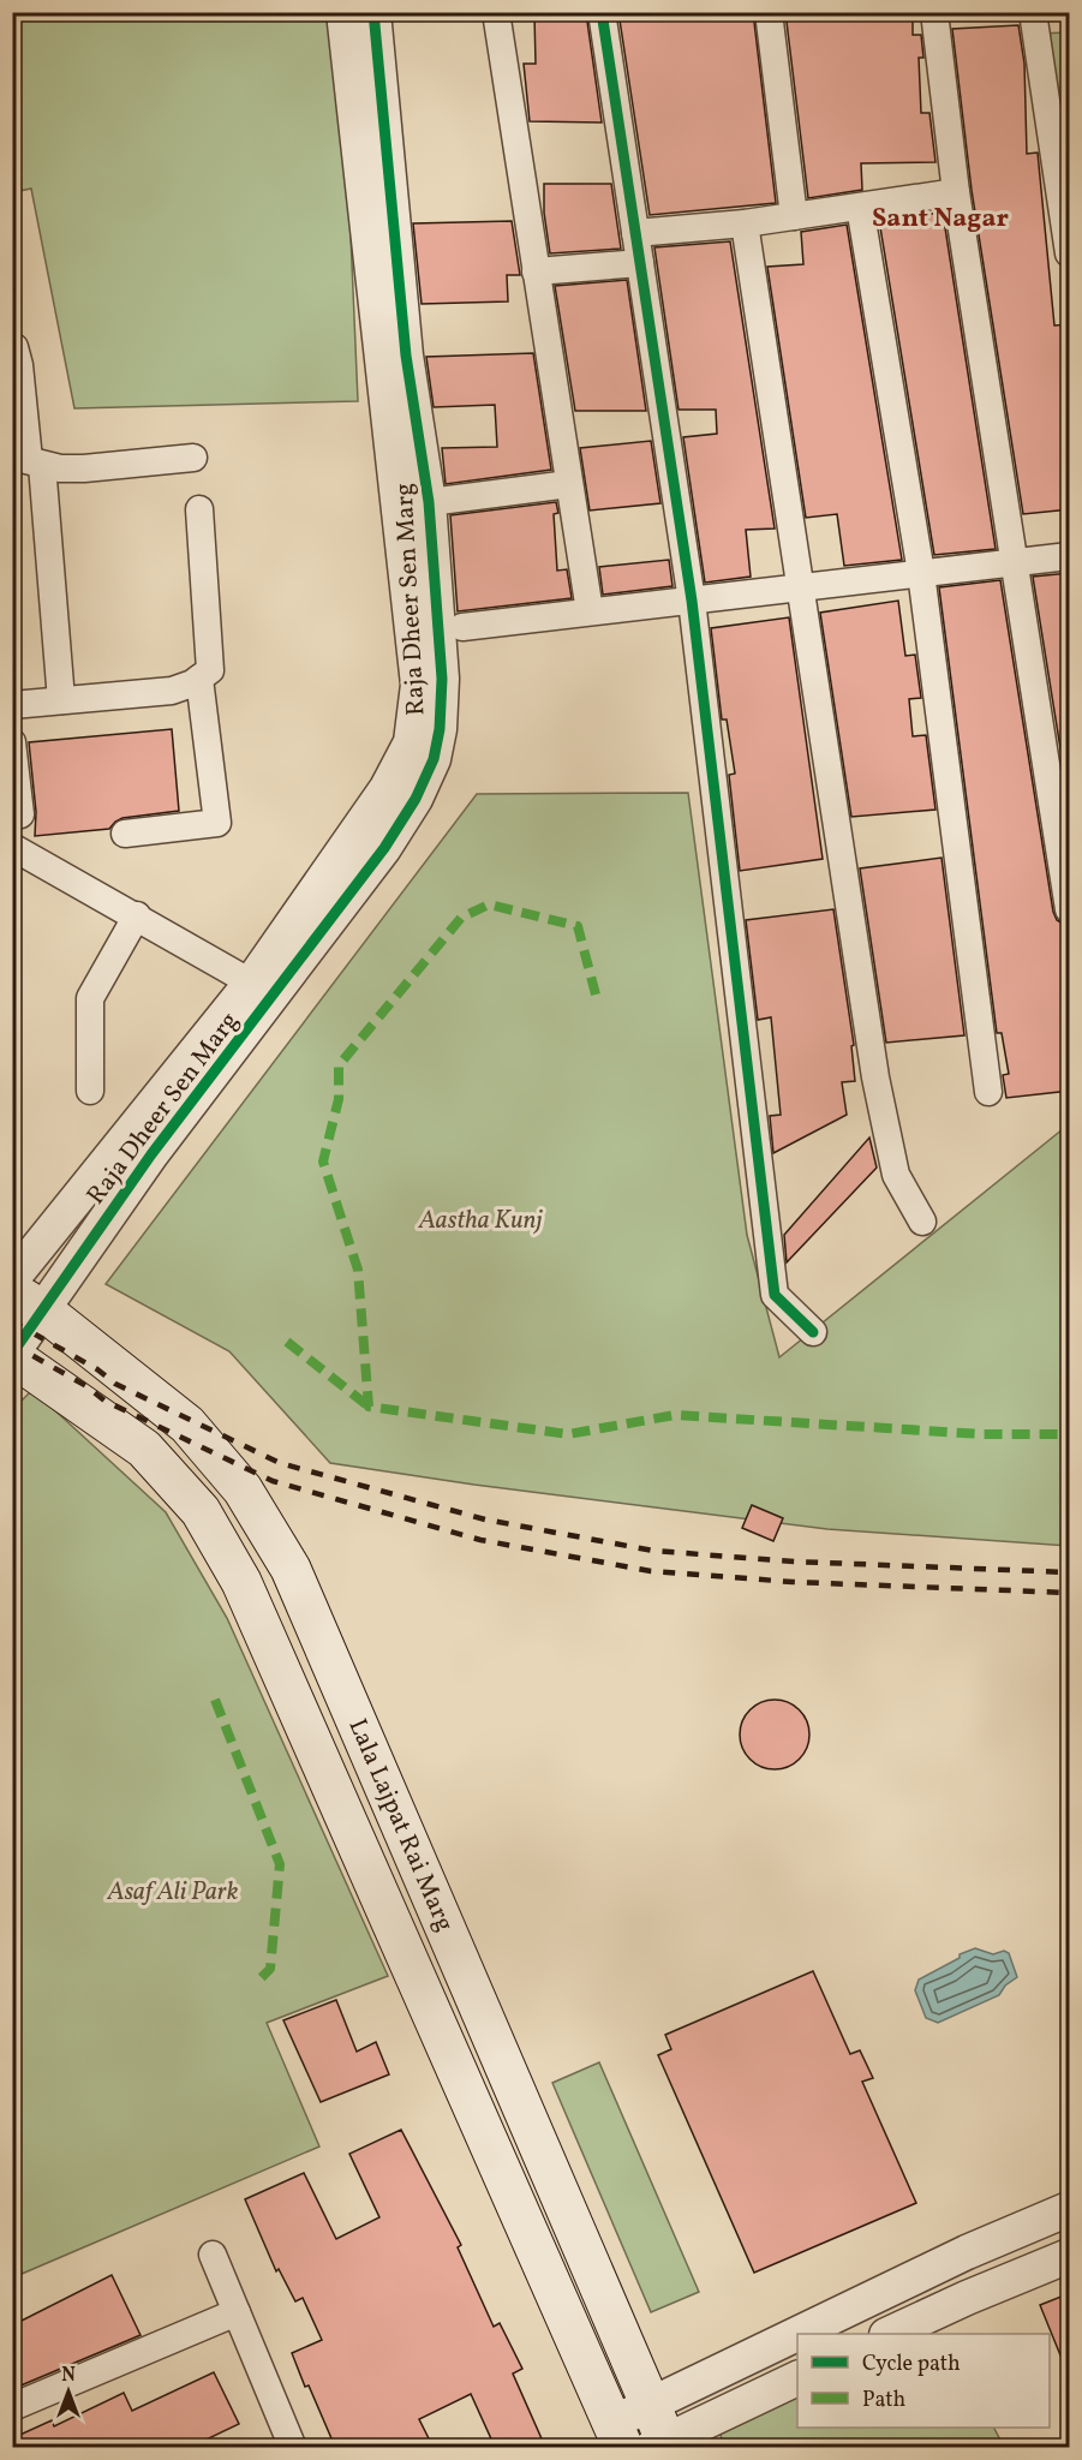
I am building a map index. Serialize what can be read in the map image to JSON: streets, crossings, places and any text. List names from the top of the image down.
{
  "streets": {
    "main road": ["Lala Lajpat Rai Marg"],
    "street": ["Raja Dheer Sen Marg"]
  },
  "crossings": [
    ["Raja Dheer Sen Marg", "Lala Lajpat Rai Marg"]
  ],
  "districts": ["Sant Nagar"],
  "parks": ["Aastha Kunj", "Asaf Ali Park"],
  "legend": ["Cycle path", "Path"],
  "north": "top"
}
